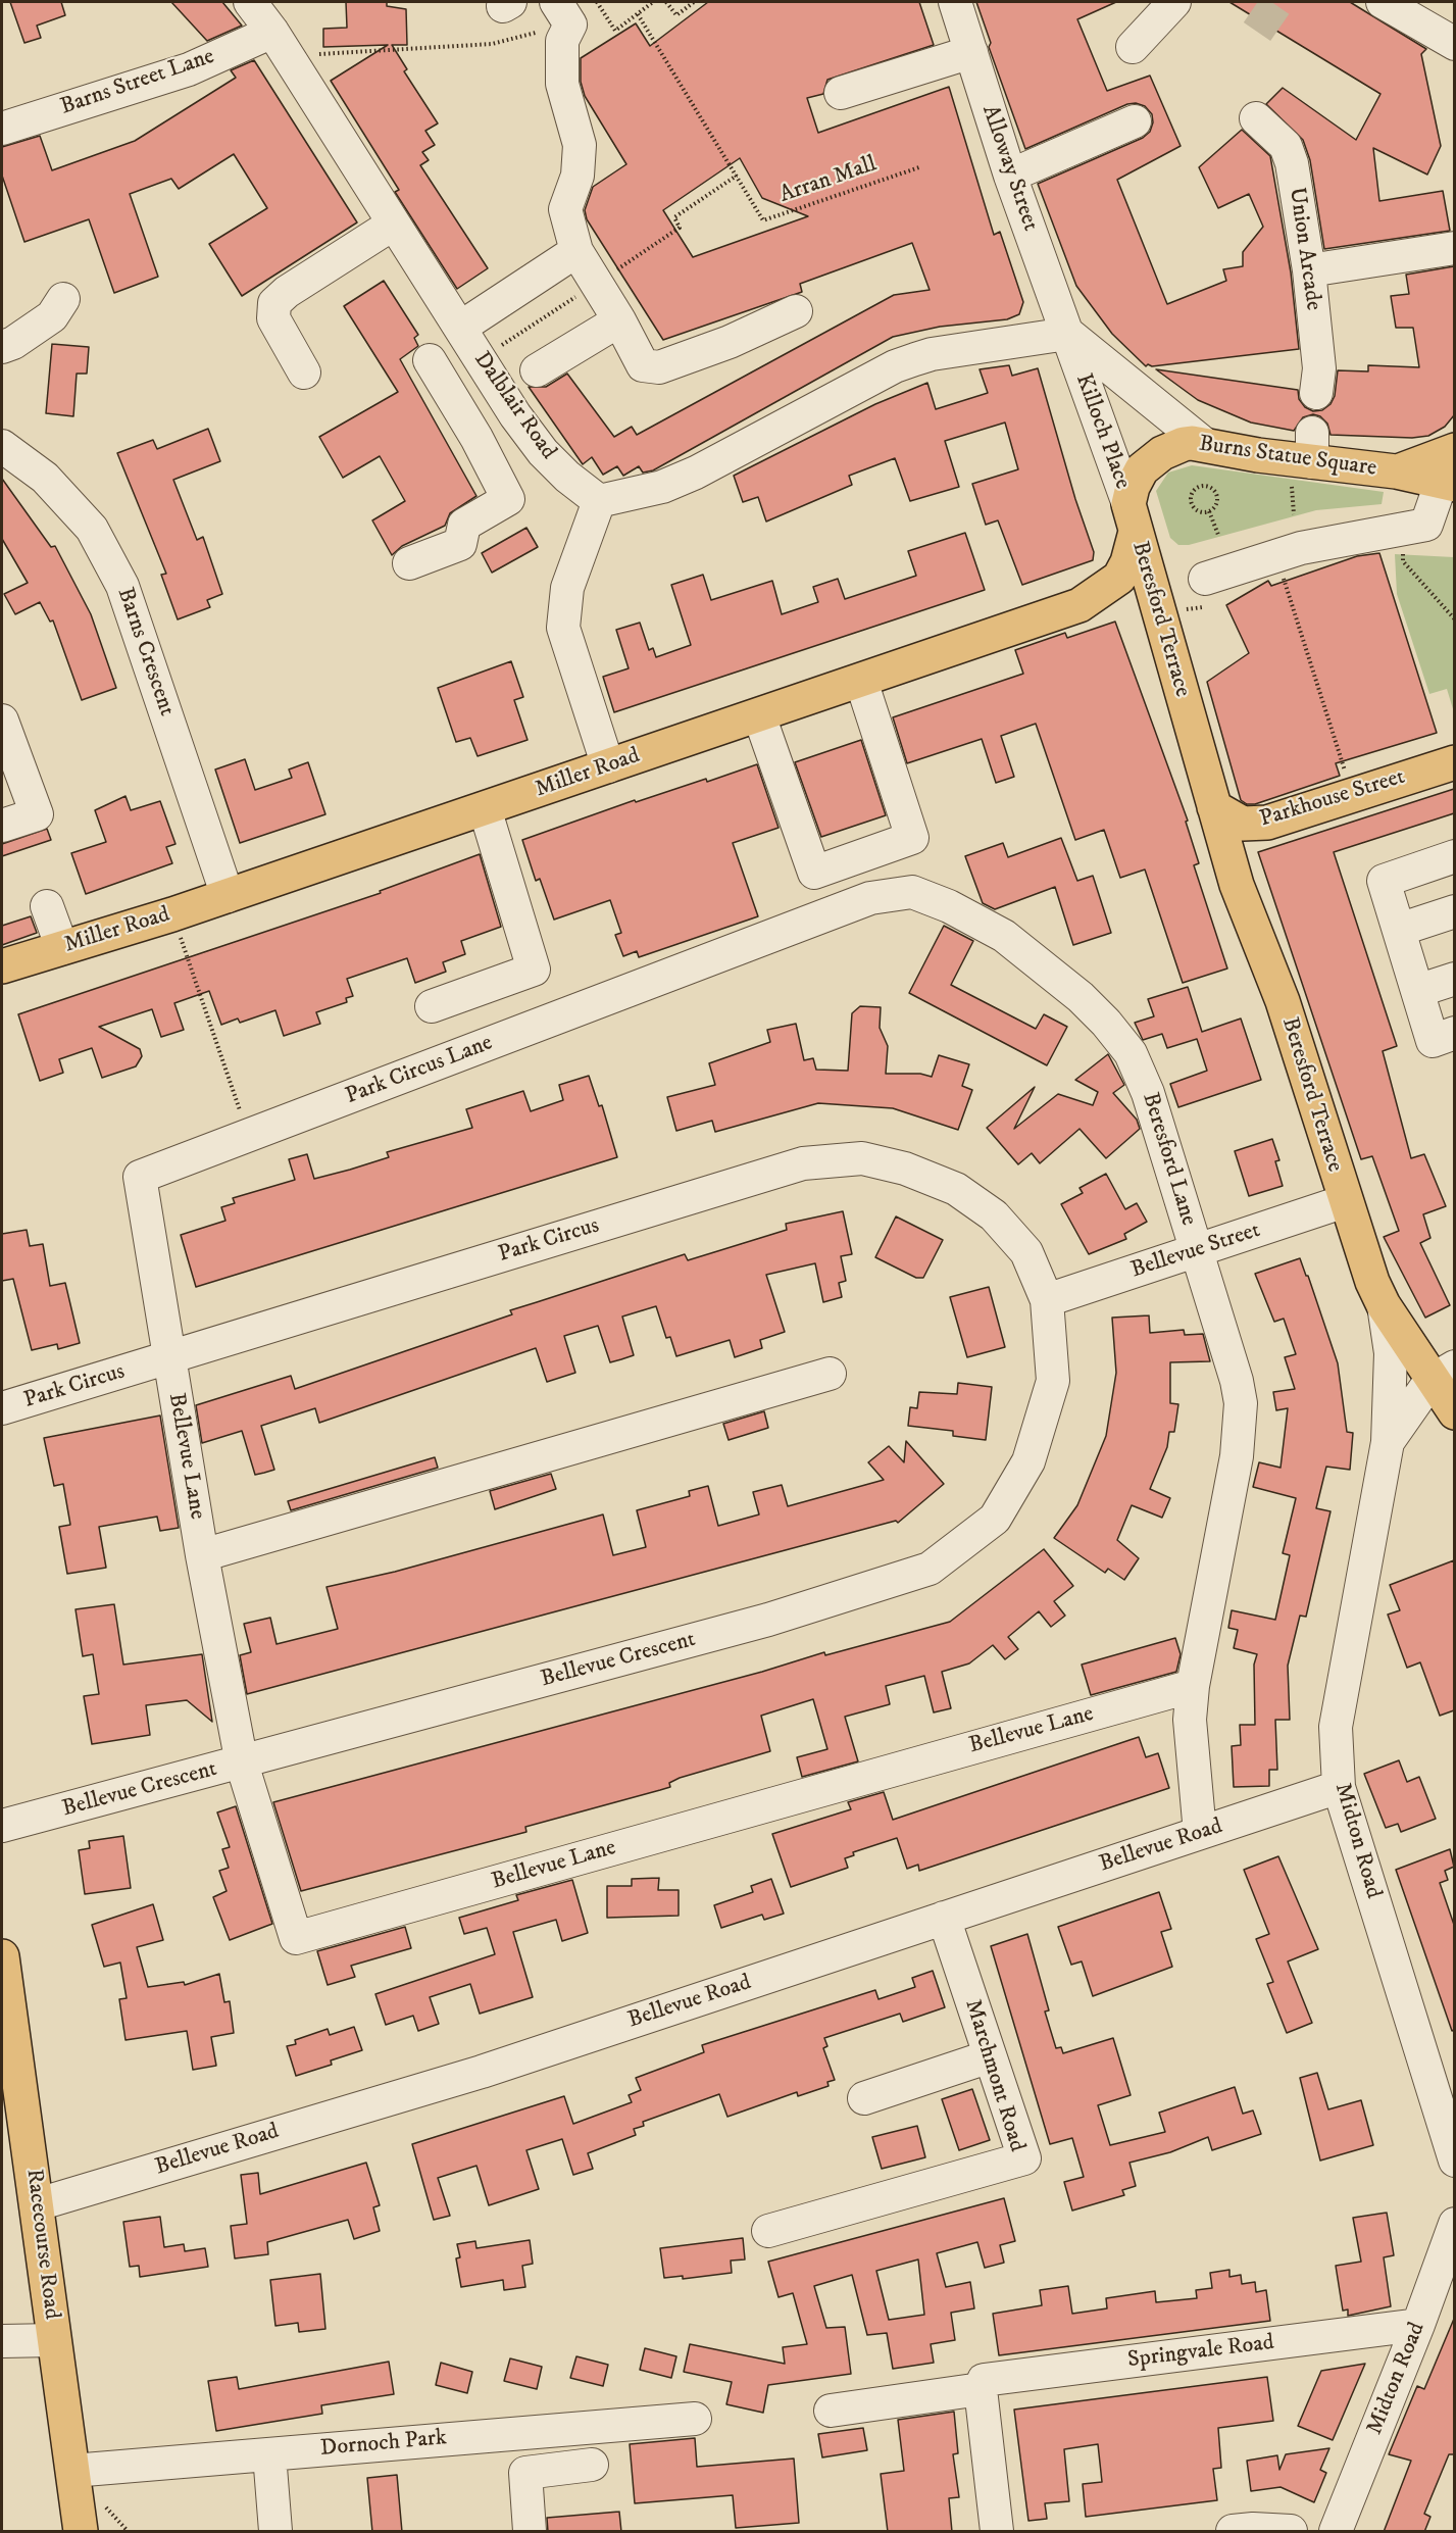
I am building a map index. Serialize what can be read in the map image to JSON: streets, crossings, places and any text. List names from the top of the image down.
{
  "streets": {
    "main road": [
      "Burns Statue Square",
      "Beresford Terrace",
      "Miller Road",
      "Parkhouse Street",
      "Racecourse Road"
    ],
    "street": [
      "Barns Street Lane",
      "Alloway Street",
      "Union Arcade",
      "Dalblair Road",
      "Killoch Place",
      "Barns Crescent",
      "Park Circus Lane",
      "Beresford Lane",
      "Park Circus",
      "Bellevue Street",
      "Bellevue Lane",
      "Bellevue Crescent",
      "Midton Road",
      "Bellevue Road",
      "Marchmont Road",
      "Springvale Road",
      "Dornoch Park"
    ],
    "path": ["Arran Mall"]
  },
  "crossings": [
    ["Barns Street Lane", "Dalblair Road"],
    ["Alloway Street", "Killoch Place"],
    ["Killoch Place", "Burns Statue Square"],
    ["Killoch Place", "Beresford Terrace"],
    ["Killoch Place", "Miller Road"],
    ["Burns Statue Square", "Beresford Terrace"],
    ["Burns Statue Square", "Miller Road"],
    ["Beresford Terrace", "Miller Road"],
    ["Beresford Terrace", "Parkhouse Street"],
    ["Beresford Terrace", "Bellevue Street"],
    ["Beresford Terrace", "Midton Road"],
    ["Barns Crescent", "Miller Road"],
    ["Park Circus Lane", "Beresford Lane"],
    ["Park Circus Lane", "Park Circus"],
    ["Park Circus Lane", "Bellevue Lane"],
    ["Beresford Lane", "Bellevue Street"],
    ["Beresford Lane", "Bellevue Lane"],
    ["Beresford Lane", "Bellevue Road"],
    ["Park Circus", "Bellevue Street"],
    ["Park Circus", "Bellevue Lane"],
    ["Park Circus", "Bellevue Crescent"],
    ["Bellevue Street", "Bellevue Crescent"],
    ["Bellevue Lane", "Bellevue Crescent"],
    ["Midton Road", "Bellevue Road"],
    ["Midton Road", "Springvale Road"],
    ["Bellevue Road", "Marchmont Road"],
    ["Bellevue Road", "Racecourse Road"],
    ["Racecourse Road", "Dornoch Park"]
  ]
}
